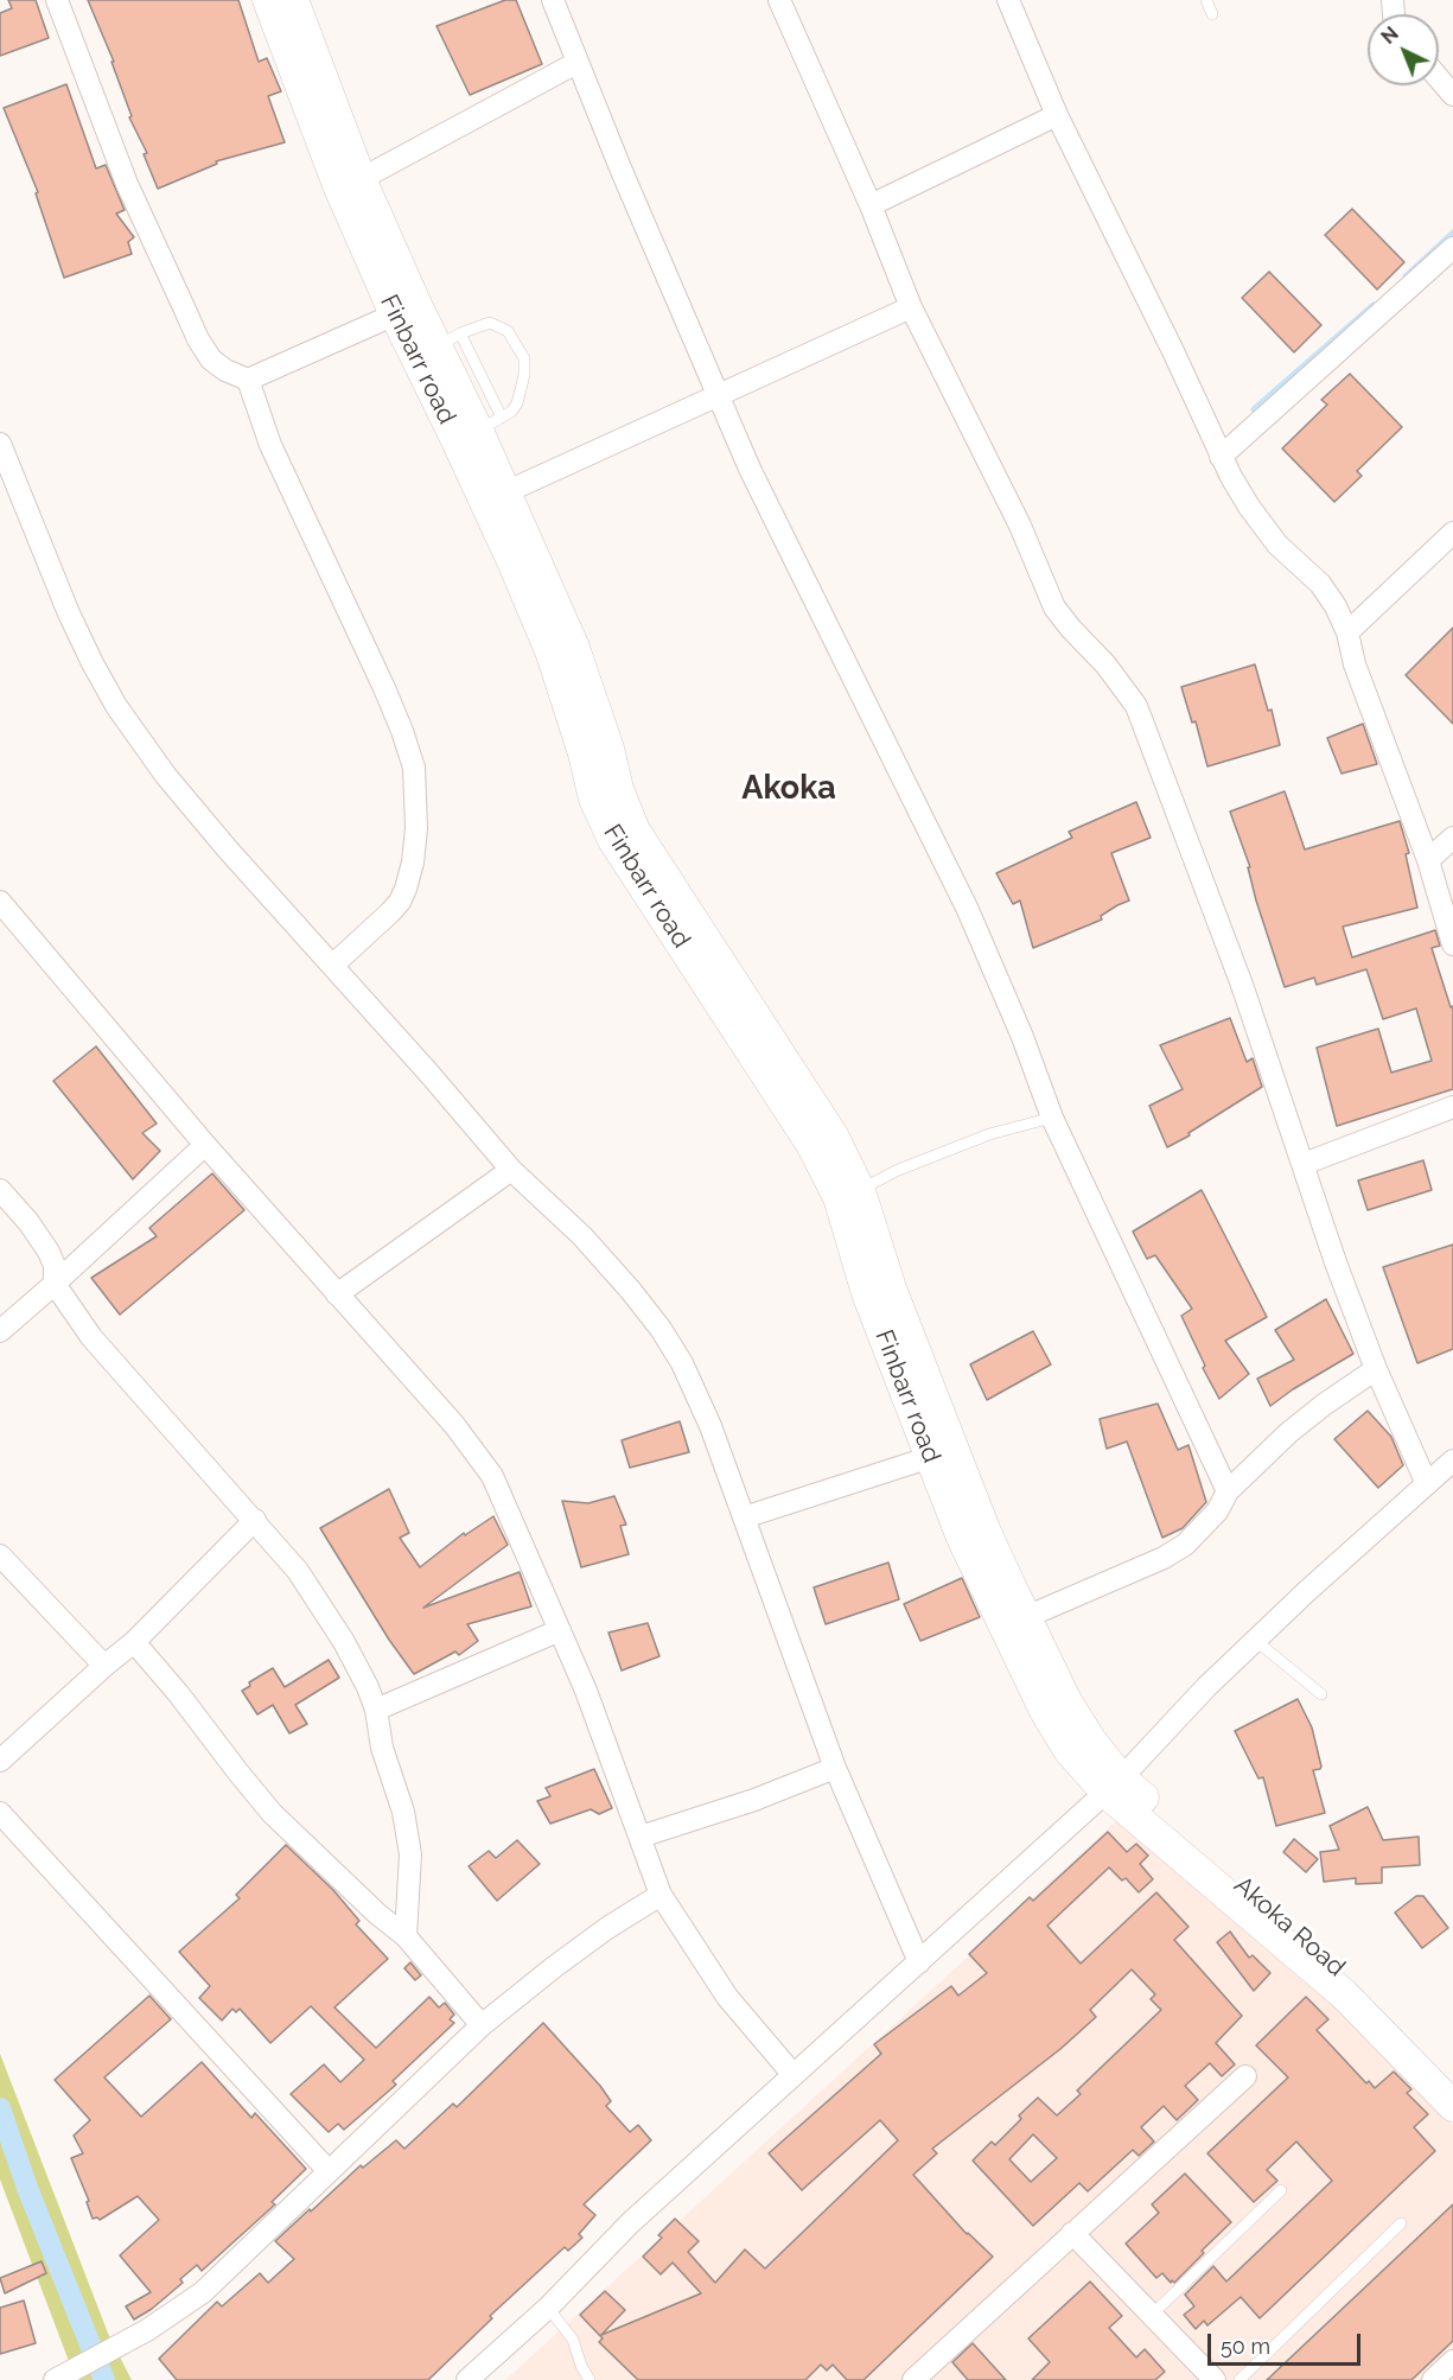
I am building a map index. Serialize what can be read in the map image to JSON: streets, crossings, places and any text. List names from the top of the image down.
{
  "streets": {
    "main road": ["Finbarr road", "Akoka Road"]
  },
  "districts": ["Akoka"],
  "scale_bar": "50 m",
  "north": "top left"
}
